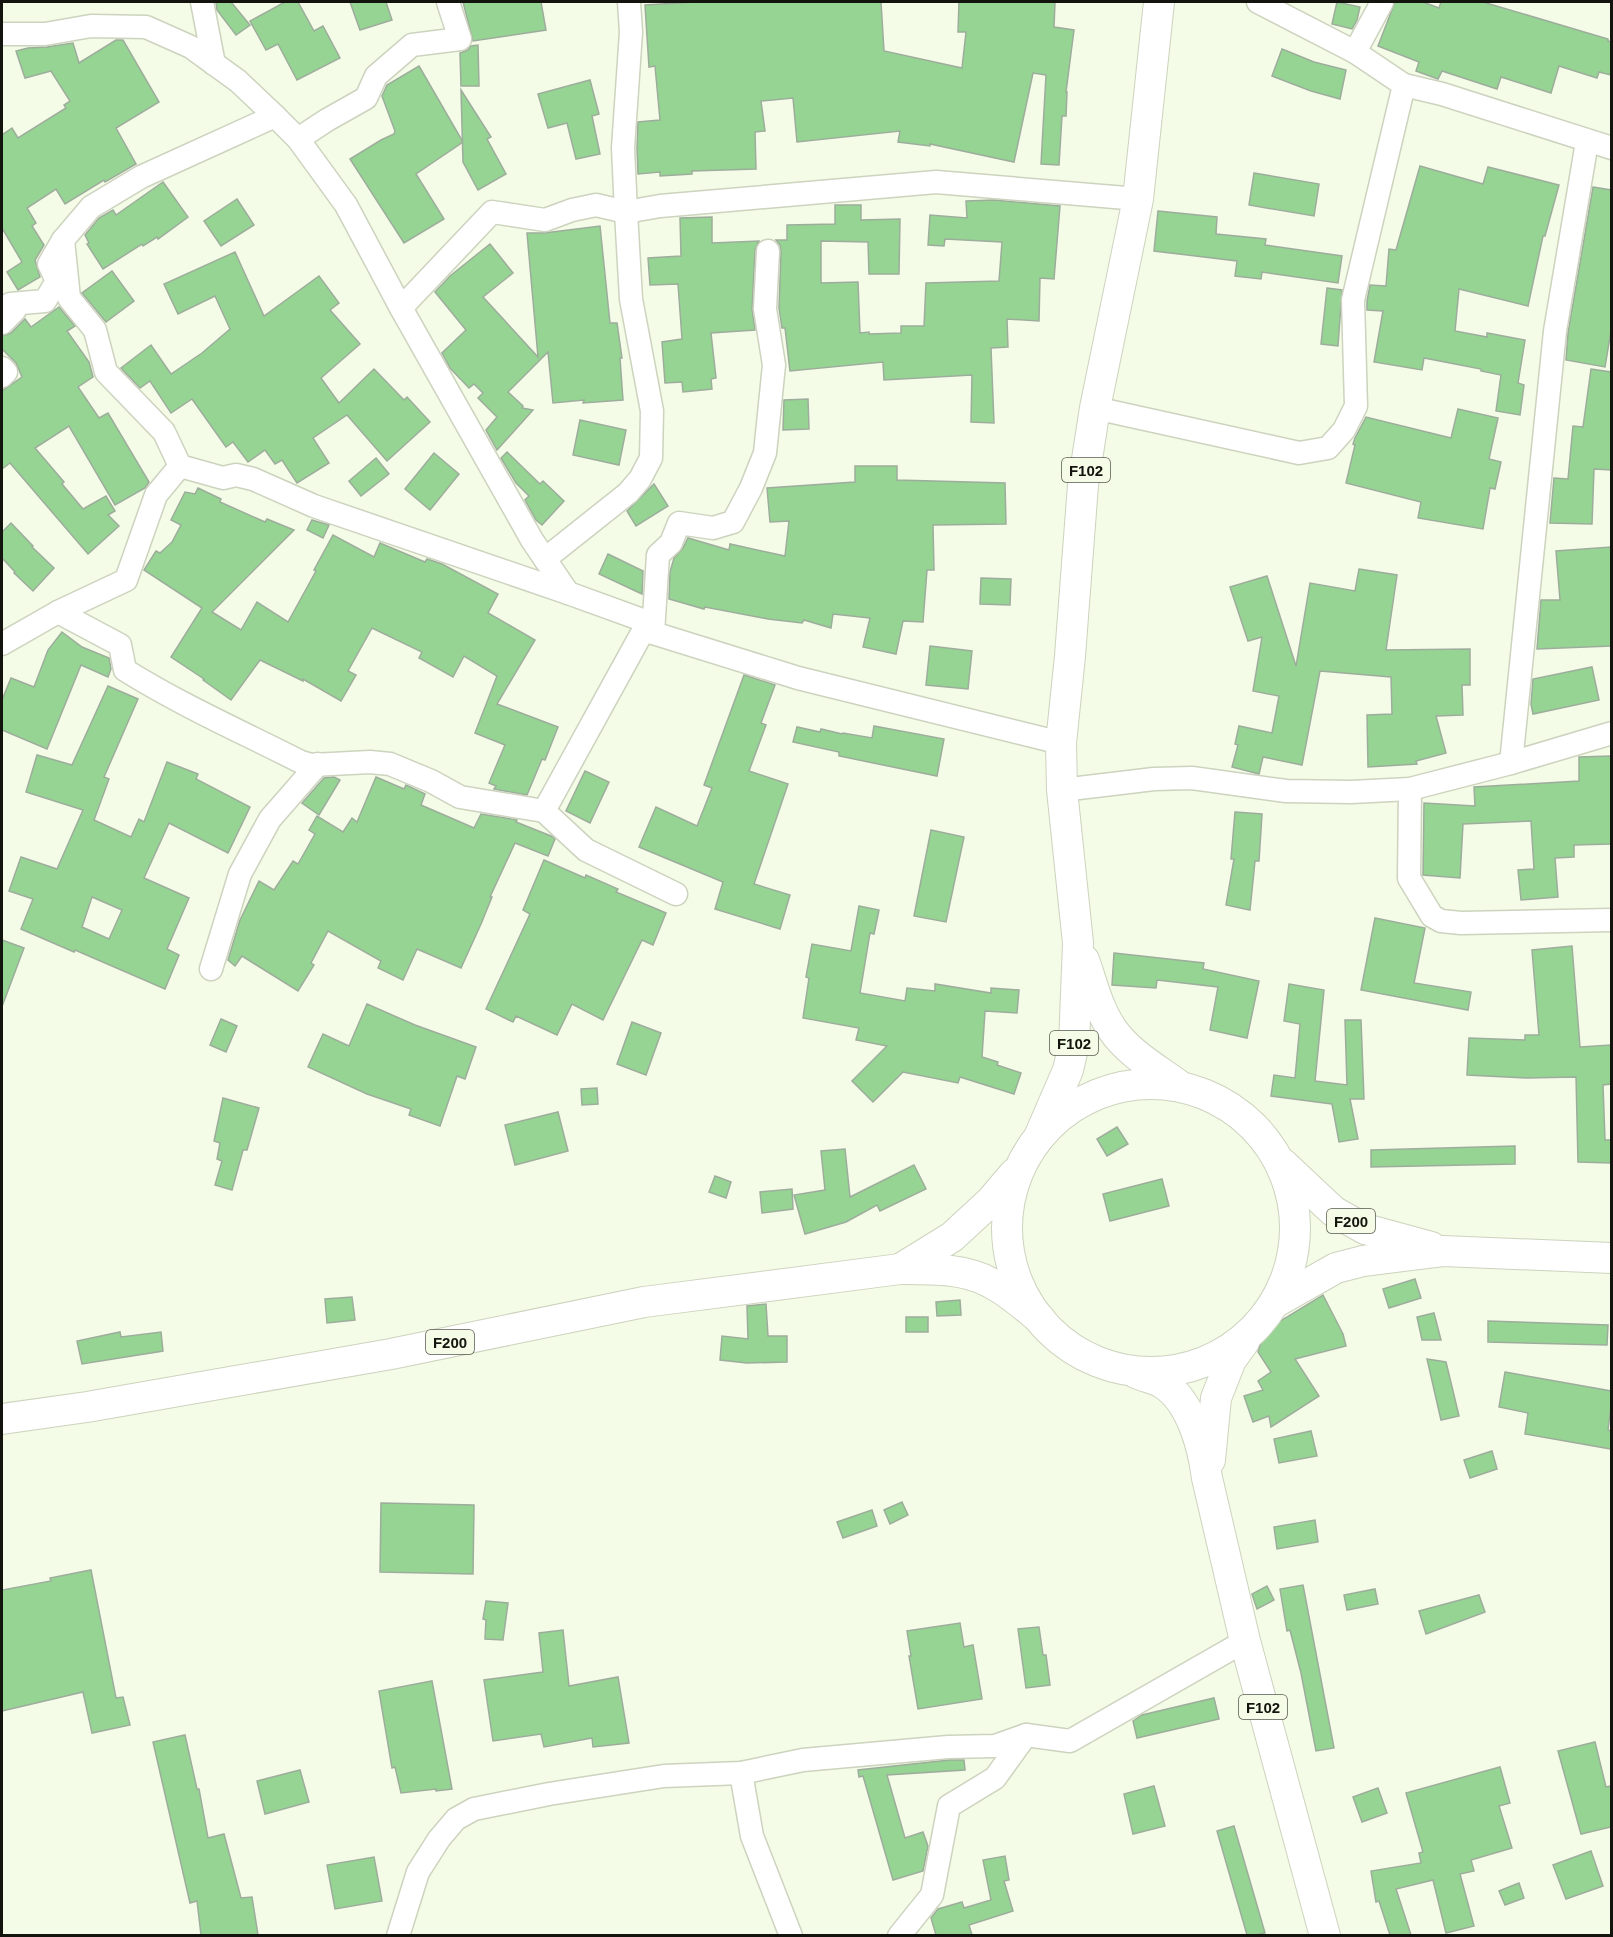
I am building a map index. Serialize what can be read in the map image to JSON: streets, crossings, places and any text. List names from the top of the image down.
{
  "streets": {
    "main road": ["F102", "F200"]
  }
}
